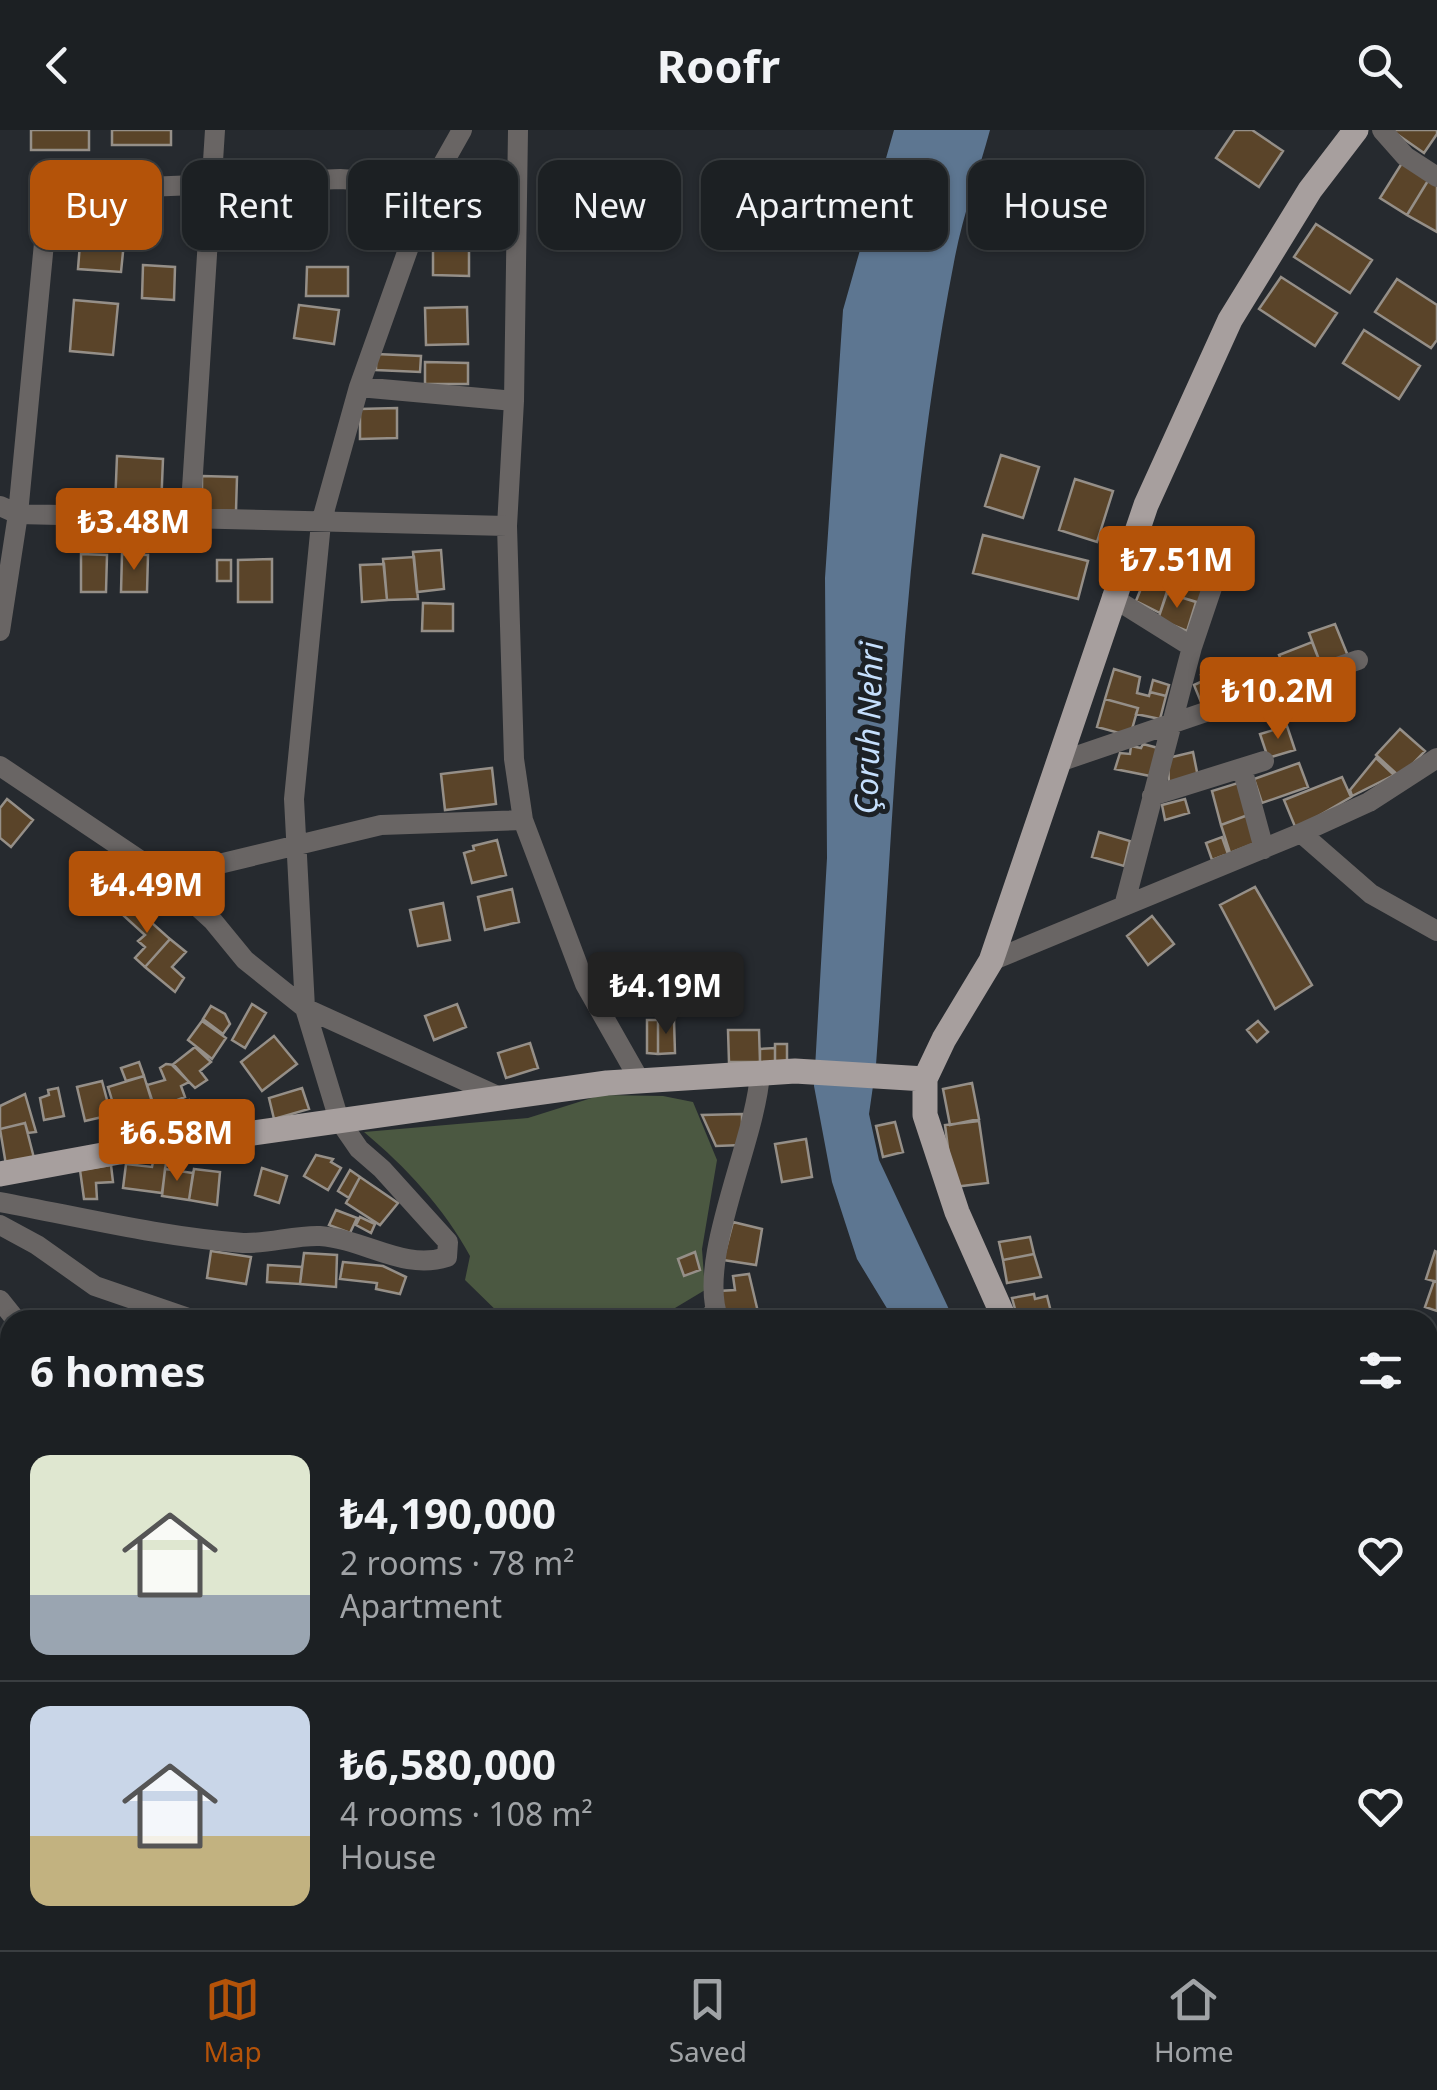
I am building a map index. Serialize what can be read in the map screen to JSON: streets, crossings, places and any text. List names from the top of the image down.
{
  "water": ["Çoruh Nehri"],
  "page": {
    "header": "Roofr",
    "chip": [
      "Buy",
      "Rent",
      "Filters",
      "New",
      "Apartment",
      "House"
    ],
    "price": [
      "₺3.48M",
      "₺7.51M",
      "₺10.2M",
      "₺4.49M",
      "₺4.19M",
      "₺6.58M"
    ],
    "heading": "6 homes",
    "list": [
      {
        "name": "₺4,190,000",
        "note": "2 rooms · 78 m² · Apartment"
      },
      {
        "name": "₺6,580,000",
        "note": "4 rooms · 108 m² · House"
      }
    ],
    "tabs": ["Map", "Saved", "Home"]
  }
}
